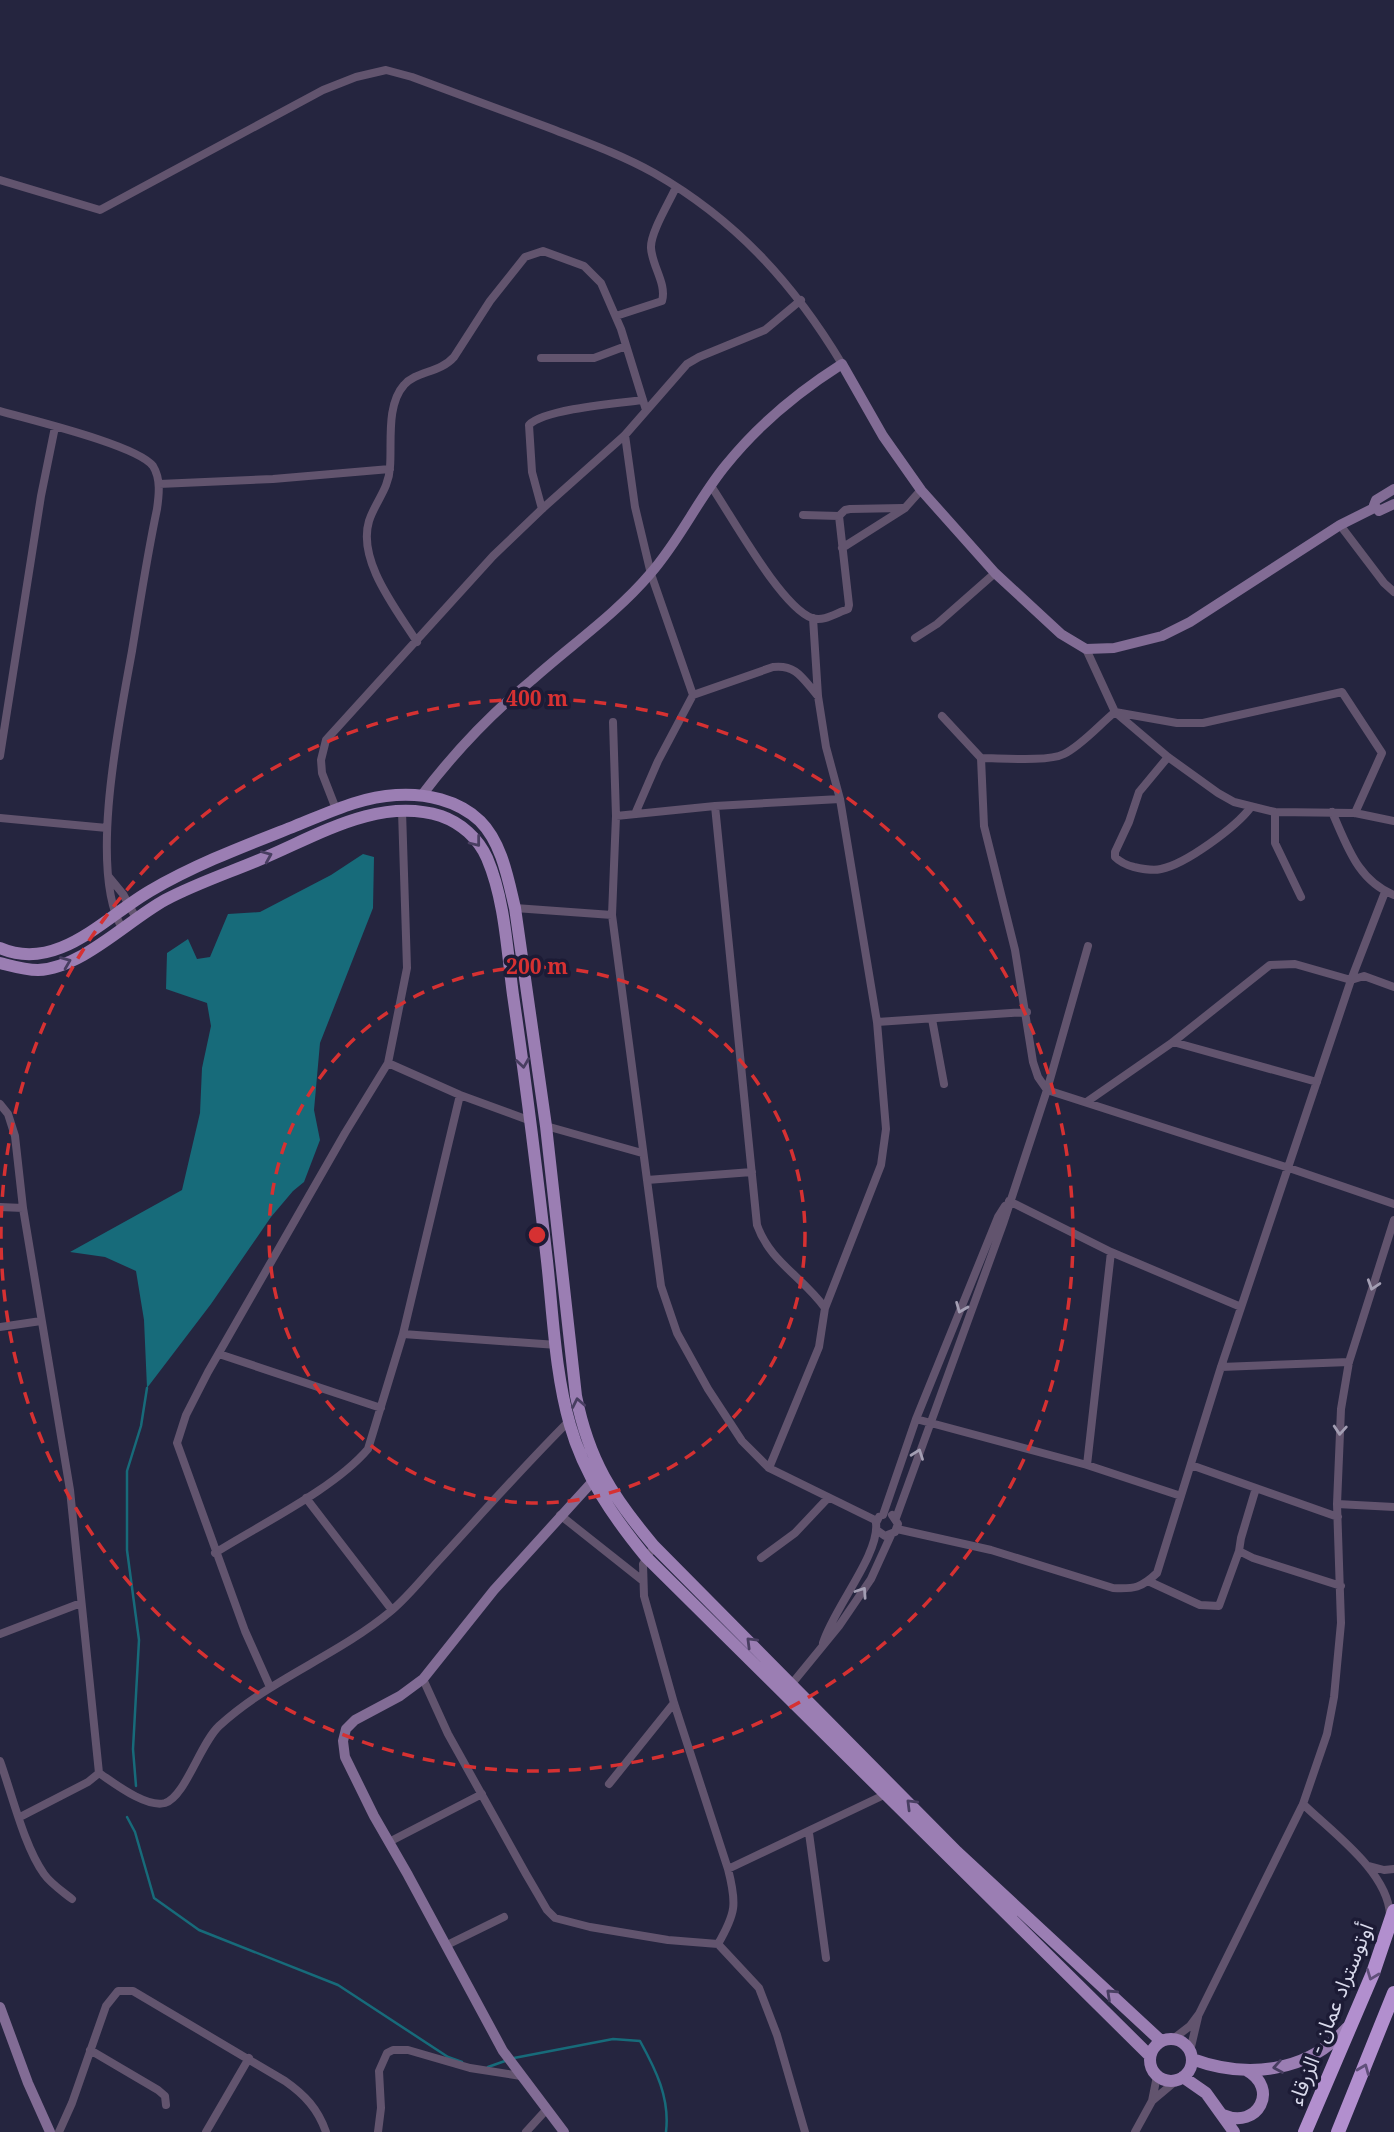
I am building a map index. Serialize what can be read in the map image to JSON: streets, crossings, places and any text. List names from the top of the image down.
{
  "streets": {
    "highway": ["أوتوستراد عمان - الزرقاء"]
  },
  "rings": ["400 m", "200 m"]
}
